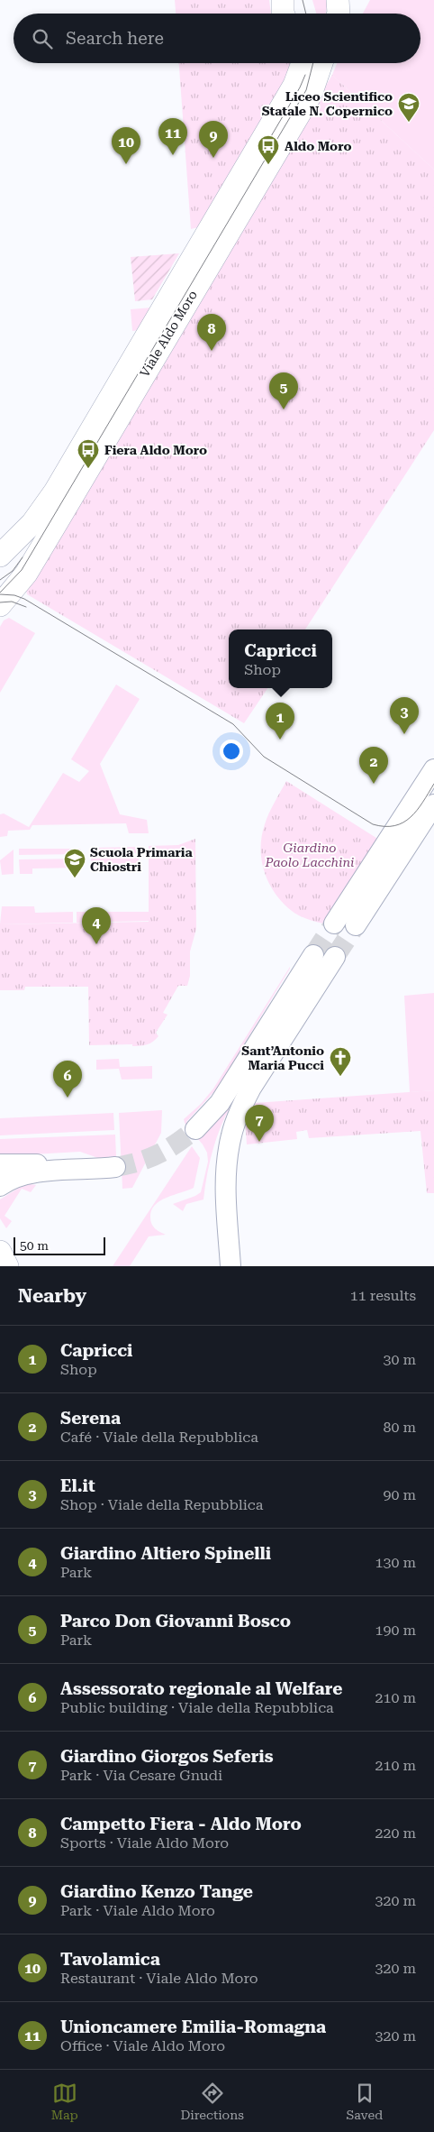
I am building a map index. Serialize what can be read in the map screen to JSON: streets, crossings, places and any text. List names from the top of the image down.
{
  "streets": {
    "main road": ["Viale Aldo Moro"]
  },
  "parks": ["Giardino Paolo Lacchini"],
  "places": {
    "school or university": ["Liceo Scientifico Statale N. Copernico", "Scuola Primaria Chiostri"],
    "bus stop": ["Aldo Moro", "Fiera Aldo Moro"],
    "church": ["Sant’Antonio Maria Pucci"]
  },
  "scale_bar": "50 m",
  "page": {
    "search": "Search here",
    "pins": [
      "11",
      "9",
      "10",
      "8",
      "5",
      "3",
      "1",
      "2",
      "4",
      "6",
      "7"
    ],
    "popup": ["Capricci", "Shop"],
    "scale": "50 m",
    "heading": ["Nearby", "11 results"],
    "list": [
      {
        "mark": "1",
        "name": "Capricci",
        "note": "Shop",
        "value": "30 m"
      },
      {
        "mark": "2",
        "name": "Serena",
        "note": "Café · Viale della Repubblica",
        "value": "80 m"
      },
      {
        "mark": "3",
        "name": "El.it",
        "note": "Shop · Viale della Repubblica",
        "value": "90 m"
      },
      {
        "mark": "4",
        "name": "Giardino Altiero Spinelli",
        "note": "Park",
        "value": "130 m"
      },
      {
        "mark": "5",
        "name": "Parco Don Giovanni Bosco",
        "note": "Park",
        "value": "190 m"
      },
      {
        "mark": "6",
        "name": "Assessorato regionale al Welfare",
        "note": "Public building · Viale della Repubblica",
        "value": "210 m"
      },
      {
        "mark": "7",
        "name": "Giardino Giorgos Seferis",
        "note": "Park · Via Cesare Gnudi",
        "value": "210 m"
      },
      {
        "mark": "8",
        "name": "Campetto Fiera - Aldo Moro",
        "note": "Sports · Viale Aldo Moro",
        "value": "220 m"
      },
      {
        "mark": "9",
        "name": "Giardino Kenzo Tange",
        "note": "Park · Viale Aldo Moro",
        "value": "320 m"
      },
      {
        "mark": "10",
        "name": "Tavolamica",
        "note": "Restaurant · Viale Aldo Moro",
        "value": "320 m"
      },
      {
        "mark": "11",
        "name": "Unioncamere Emilia-Romagna",
        "note": "Office · Viale Aldo Moro",
        "value": "320 m"
      }
    ],
    "nav": ["Map", "Directions", "Saved"]
  }
}
